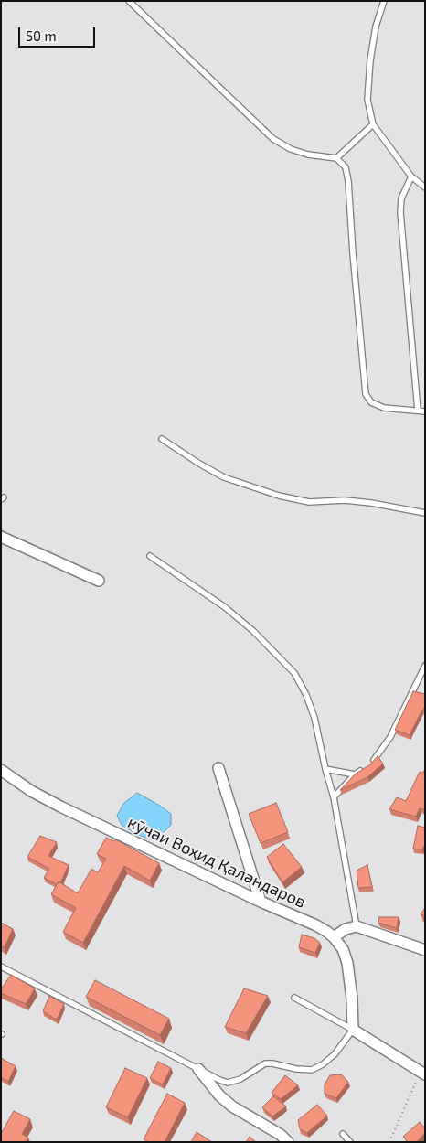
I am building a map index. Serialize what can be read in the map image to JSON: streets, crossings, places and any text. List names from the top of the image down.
{
  "streets": {
    "street": ["кӯчаи Воҳид Қаландаров"]
  },
  "scale_bar": "50 m"
}
